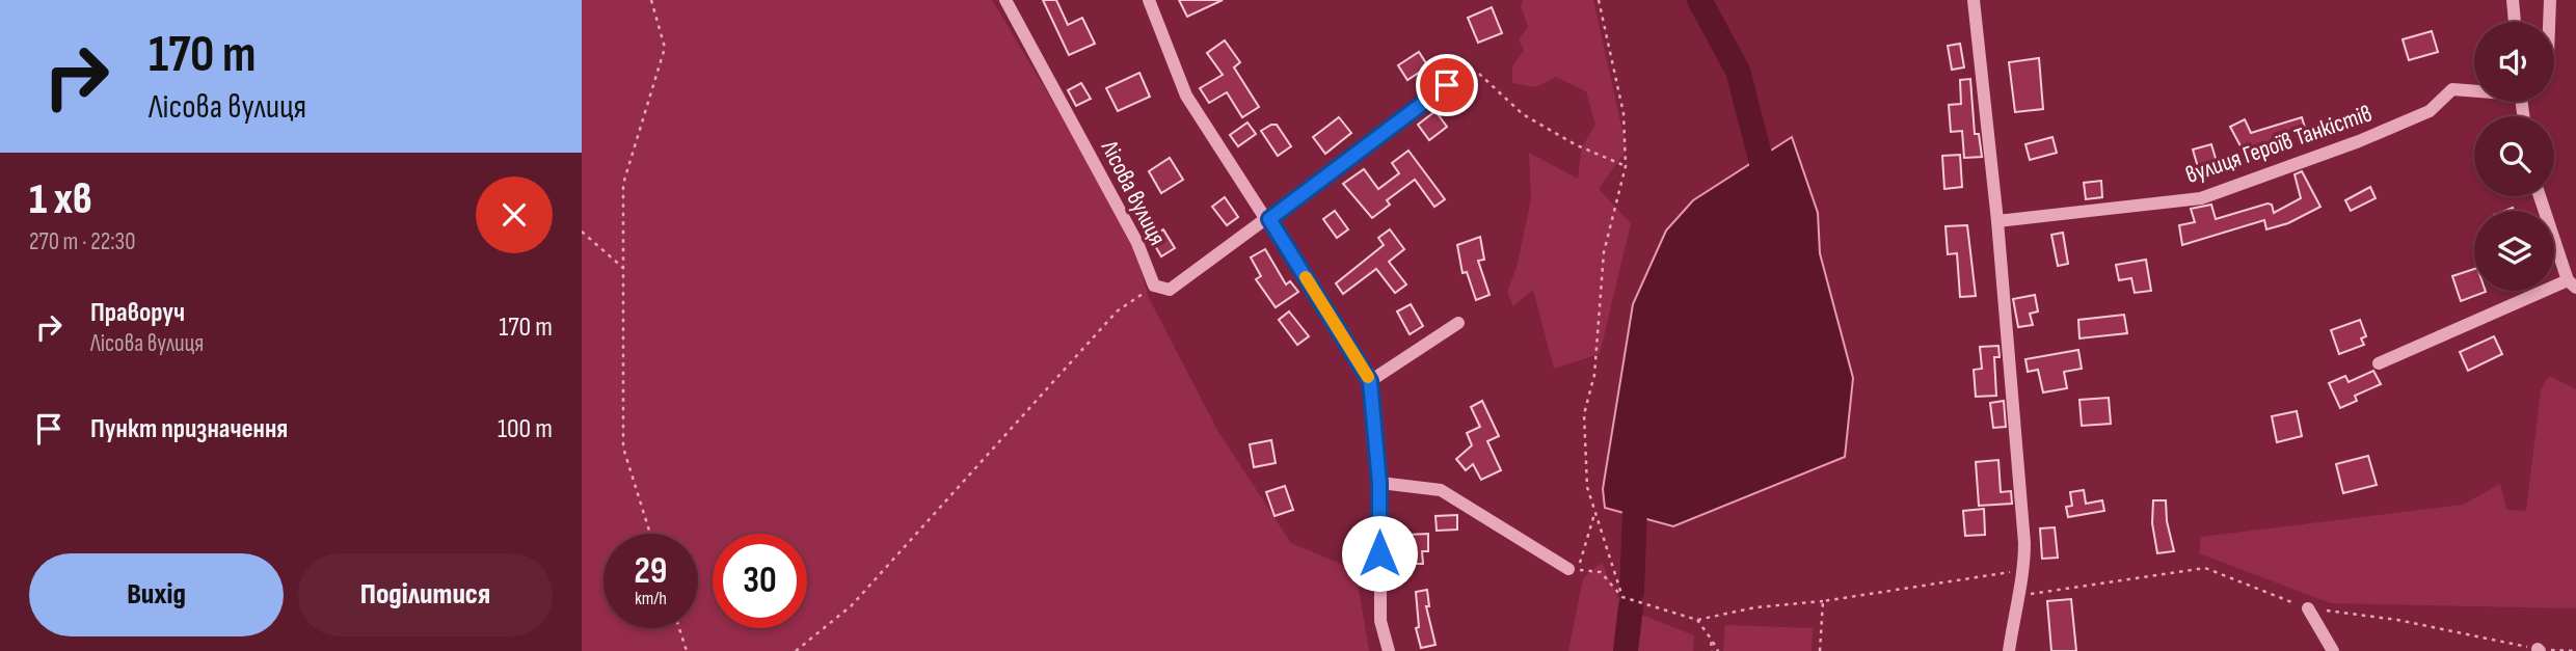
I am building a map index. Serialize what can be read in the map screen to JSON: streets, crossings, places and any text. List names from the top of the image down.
{
  "streets": {
    "street": ["вулиця Героїв Танкістів", "Лісова вулиця"]
  },
  "page": {
    "turn": ["170 m", "Лісова вулиця"],
    "heading": ["1 хв", "270 m · 22:30"],
    "list": [
      {
        "name": "Праворуч",
        "note": "Лісова вулиця",
        "value": "170 m"
      },
      {
        "name": "Пункт призначення",
        "value": "100 m"
      }
    ],
    "speed": "29 km/h",
    "limit": "30",
    "buttons": ["Вихід", "Поділитися"]
  }
}
